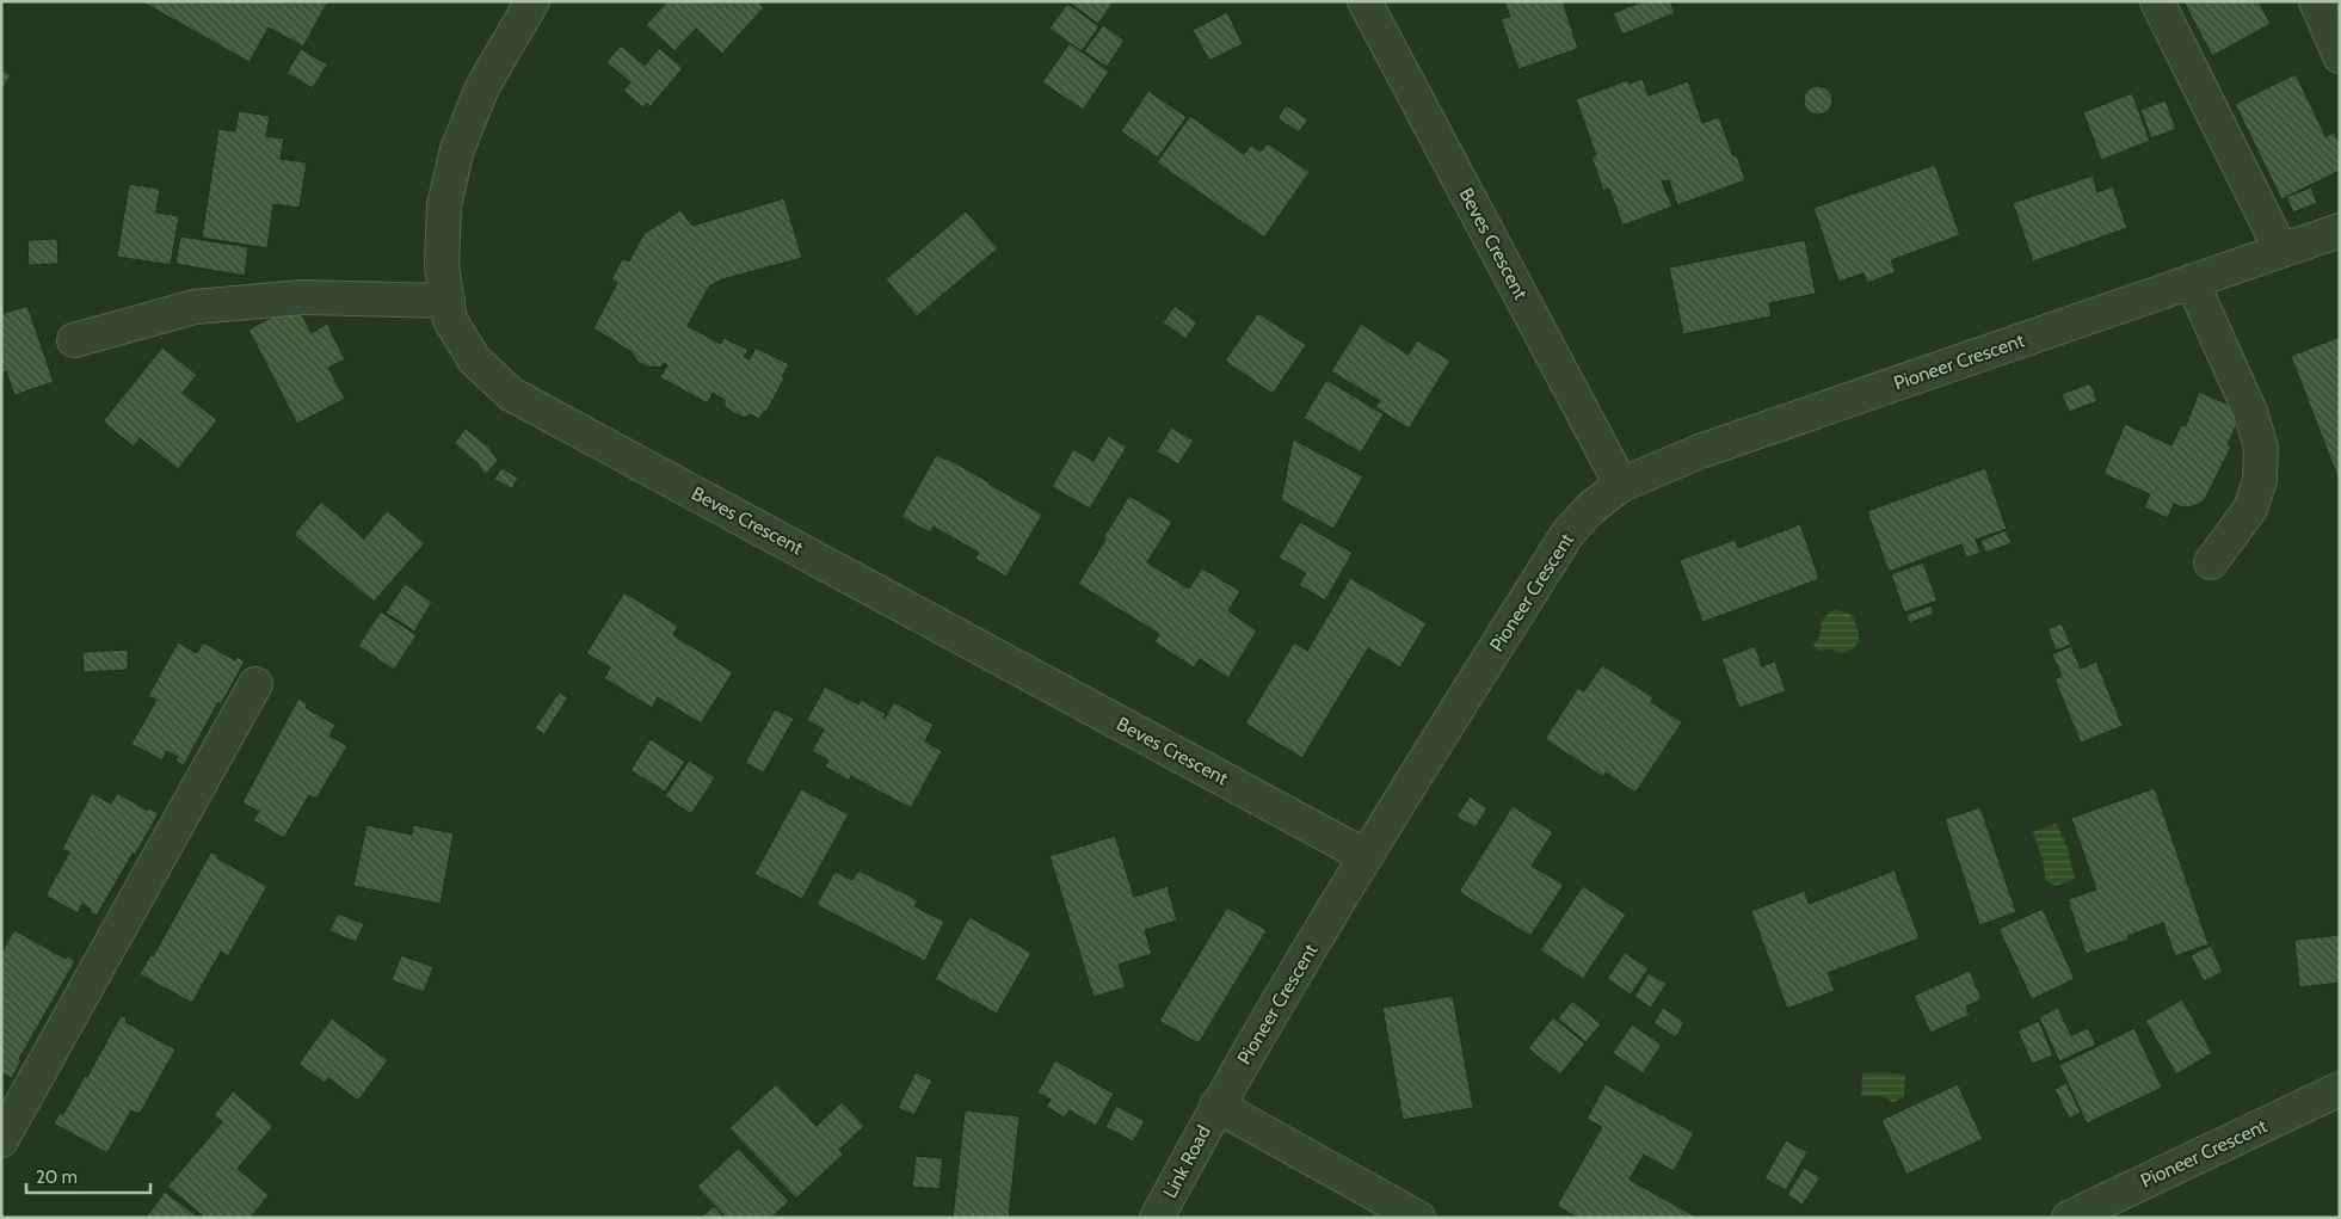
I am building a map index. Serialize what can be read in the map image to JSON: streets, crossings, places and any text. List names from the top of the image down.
{
  "streets": {
    "street": ["Beves Crescent", "Pioneer Crescent", "Link Road"]
  },
  "crossings": [
    ["Beves Crescent", "Pioneer Crescent"],
    ["Pioneer Crescent", "Link Road"]
  ],
  "scale_bar": "20 m"
}
